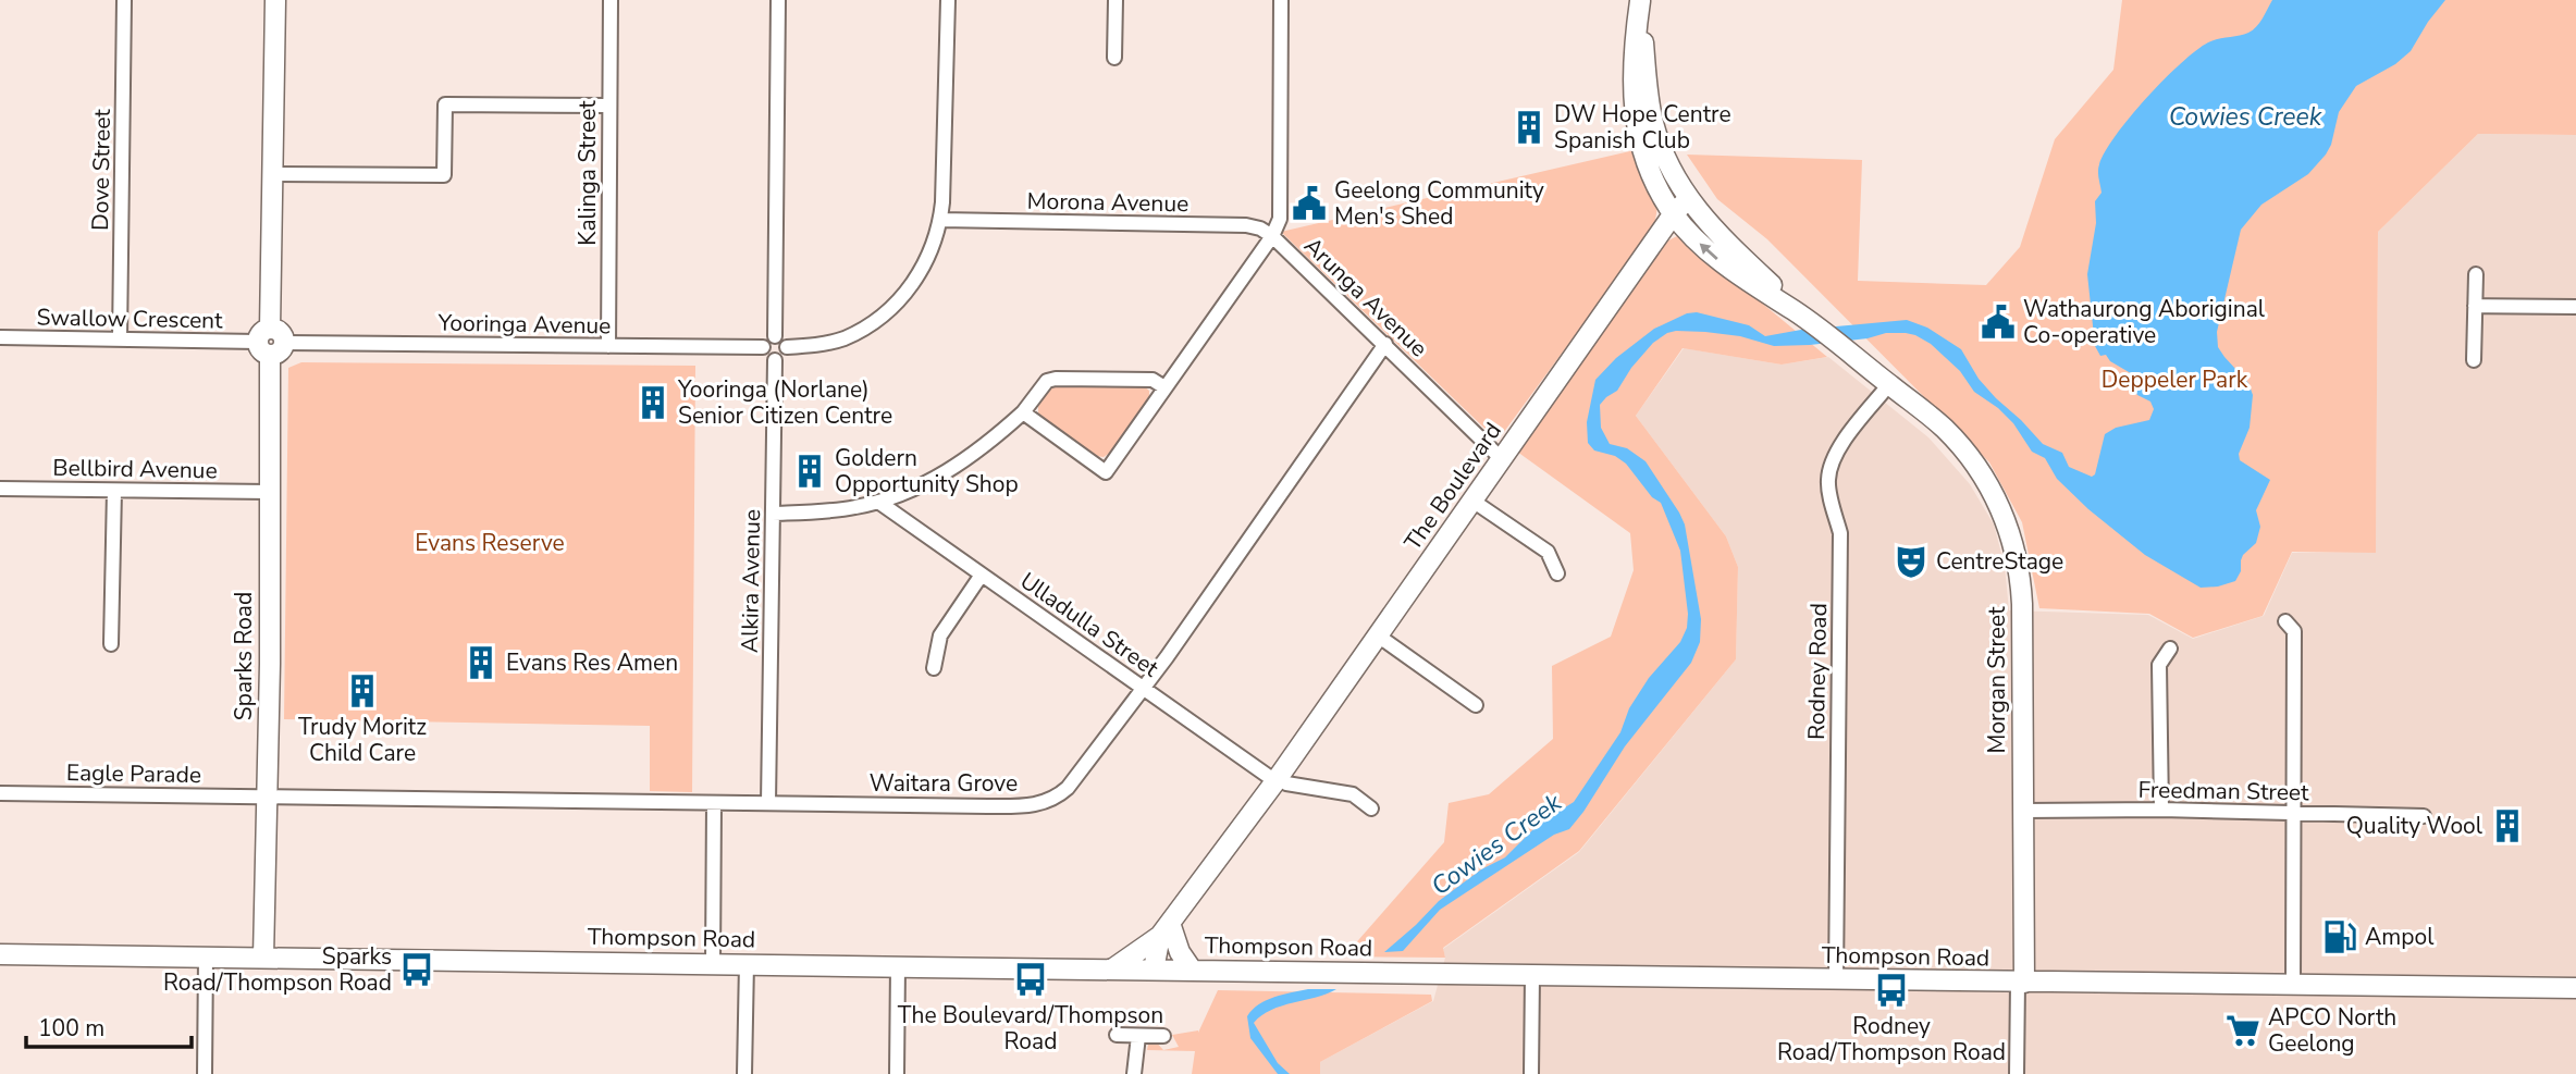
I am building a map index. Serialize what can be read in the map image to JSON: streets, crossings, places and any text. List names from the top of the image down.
{
  "streets": {
    "main road": [
      "The Boulevard",
      "Sparks Road",
      "Morgan Street",
      "Thompson Road"
    ],
    "street": [
      "Dove Street",
      "Kalinga Street",
      "Morona Avenue",
      "Arunga Avenue",
      "Swallow Crescent",
      "Yooringa Avenue",
      "Bellbird Avenue",
      "Alkira Avenue",
      "Ulladulla Street",
      "Rodney Road",
      "Eagle Parade",
      "Waitara Grove",
      "Freedman Street"
    ]
  },
  "crossings": [
    ["Dove Street", "Swallow Crescent"],
    ["Kalinga Street", "Yooringa Avenue"],
    ["Morona Avenue", "Arunga Avenue"],
    ["Arunga Avenue", "The Boulevard"],
    ["Arunga Avenue", "Waitara Grove"],
    ["Swallow Crescent", "Yooringa Avenue"],
    ["Swallow Crescent", "Sparks Road"],
    ["Yooringa Avenue", "Alkira Avenue"],
    ["Yooringa Avenue", "Sparks Road"],
    ["Bellbird Avenue", "Sparks Road"],
    ["The Boulevard", "Ulladulla Street"],
    ["The Boulevard", "Morgan Street"],
    ["The Boulevard", "Thompson Road"],
    ["Alkira Avenue", "Waitara Grove"],
    ["Ulladulla Street", "Waitara Grove"],
    ["Sparks Road", "Eagle Parade"],
    ["Sparks Road", "Waitara Grove"],
    ["Sparks Road", "Thompson Road"],
    ["Rodney Road", "Morgan Street"],
    ["Rodney Road", "Thompson Road"],
    ["Morgan Street", "Freedman Street"],
    ["Morgan Street", "Thompson Road"],
    ["Eagle Parade", "Waitara Grove"]
  ],
  "water": ["Cowies Creek"],
  "parks": ["Deppeler Park", "Evans Reserve"],
  "places": {
    "building": [
      "DW Hope Centre Spanish Club",
      "Yooringa (Norlane) Senior Citizen Centre",
      "Goldern Opportunity Shop",
      "Evans Res Amen",
      "Trudy Moritz Child Care",
      "Quality Wool"
    ],
    "public building": ["Geelong Community Men's Shed", "Wathaurong Aboriginal Co-operative"],
    "theatre": ["CentreStage"],
    "fuel station": ["Ampol"],
    "bus stop": ["Sparks Road/Thompson Road", "The Boulevard/Thompson Road", "Rodney Road/Thompson Road"],
    "supermarket": ["APCO North Geelong"]
  },
  "scale_bar": "100 m"
}
